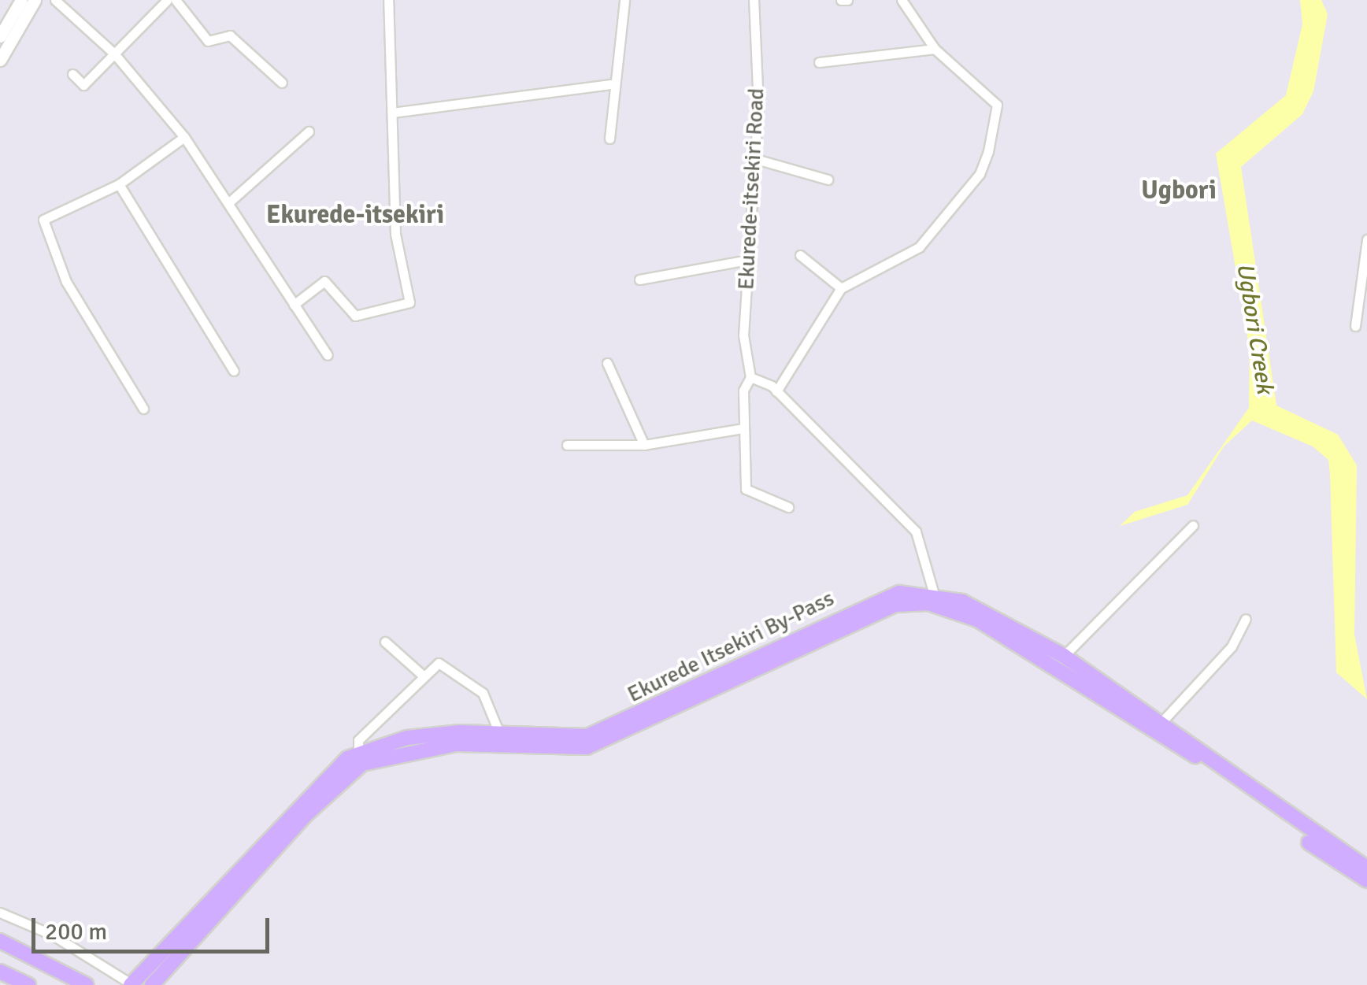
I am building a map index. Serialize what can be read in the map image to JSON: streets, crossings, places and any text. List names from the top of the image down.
{
  "streets": {
    "main road": ["Ekurede Itsekiri By-Pass"],
    "street": ["Ekurede-itsekiri Road"]
  },
  "districts": ["Ugbori", "Ekurede-itsekiri"],
  "water": ["Ugbori Creek"],
  "scale_bar": "200 m"
}
